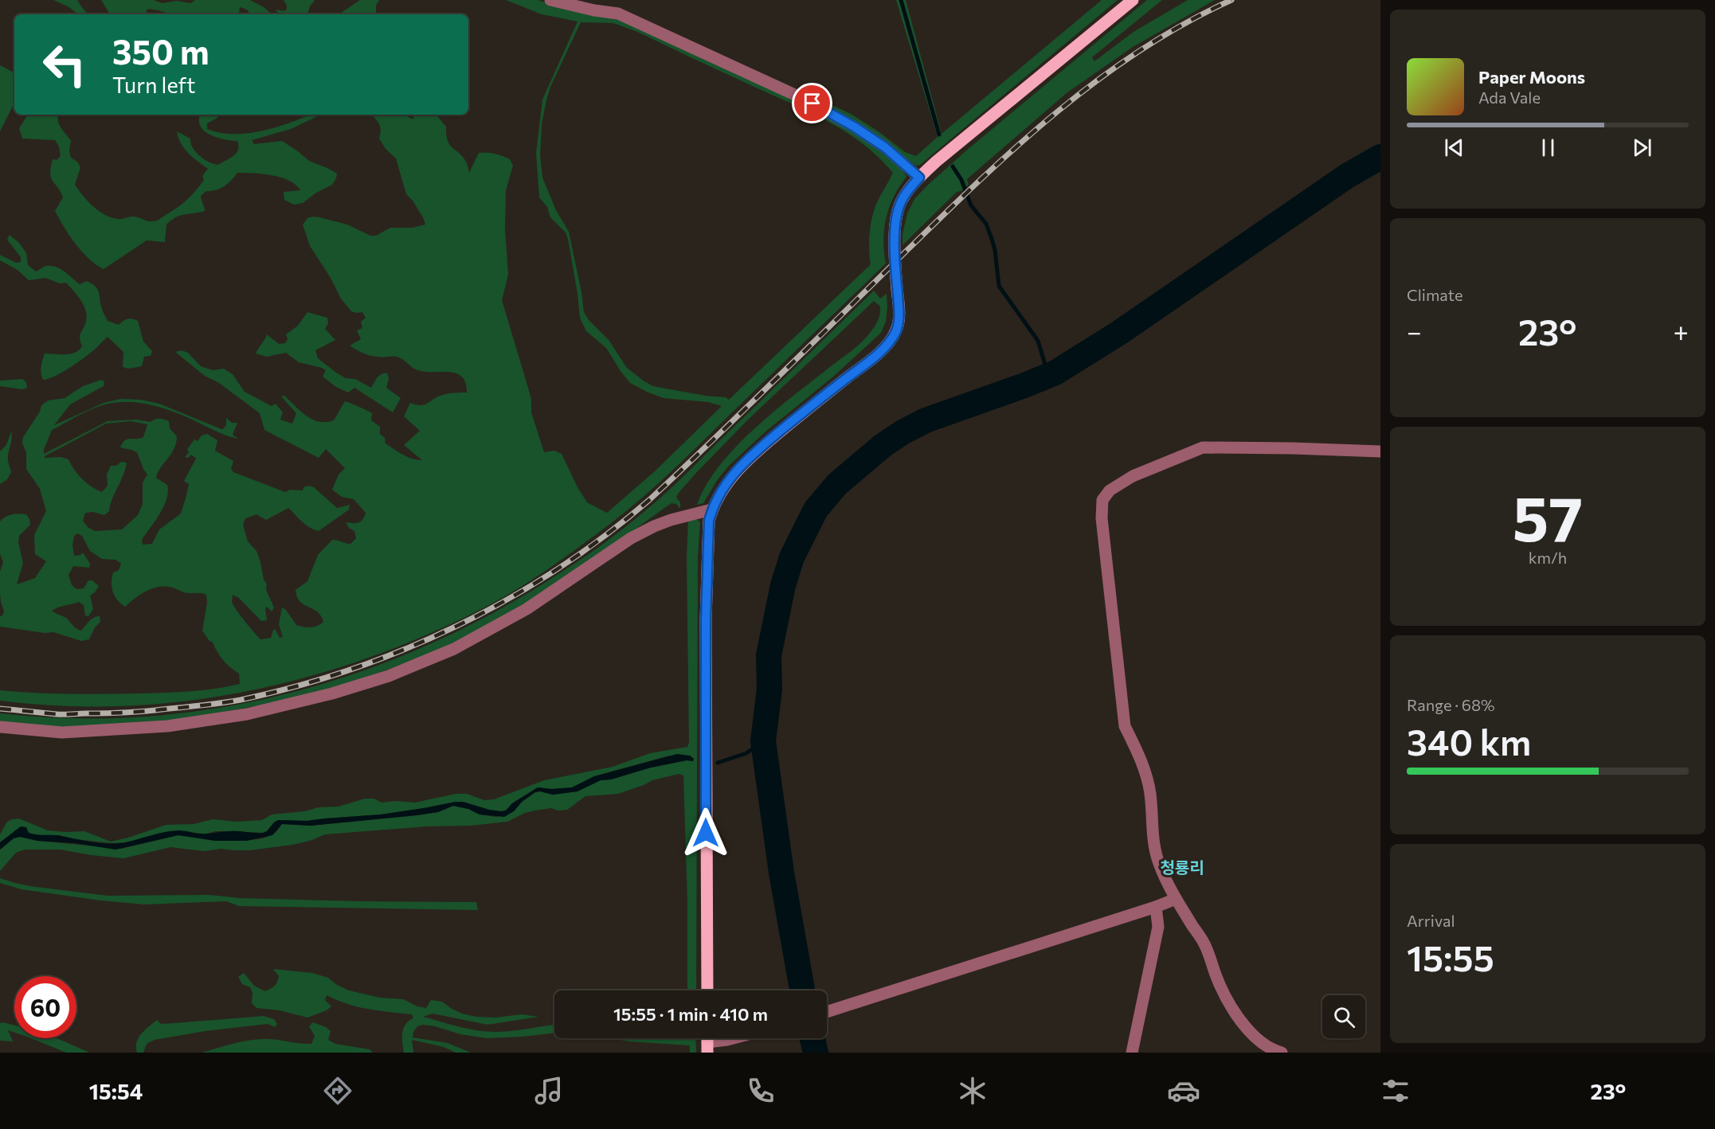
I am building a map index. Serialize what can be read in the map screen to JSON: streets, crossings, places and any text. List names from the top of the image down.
{
  "districts": ["청룡리"],
  "page": {
    "turn": ["350 m", "Turn left"],
    "song": ["Paper Moons", "Ada Vale"],
    "tile": [
      "Climate",
      ["57", "km/h"],
      ["Range · 68%", "340 km"],
      ["Arrival", "15:55"]
    ],
    "heat": ["−", "23°", "+"],
    "limit": "60",
    "trip": "15:55 · 1 min · 410 m",
    "tabs": ["15:54", "23°"]
  }
}
